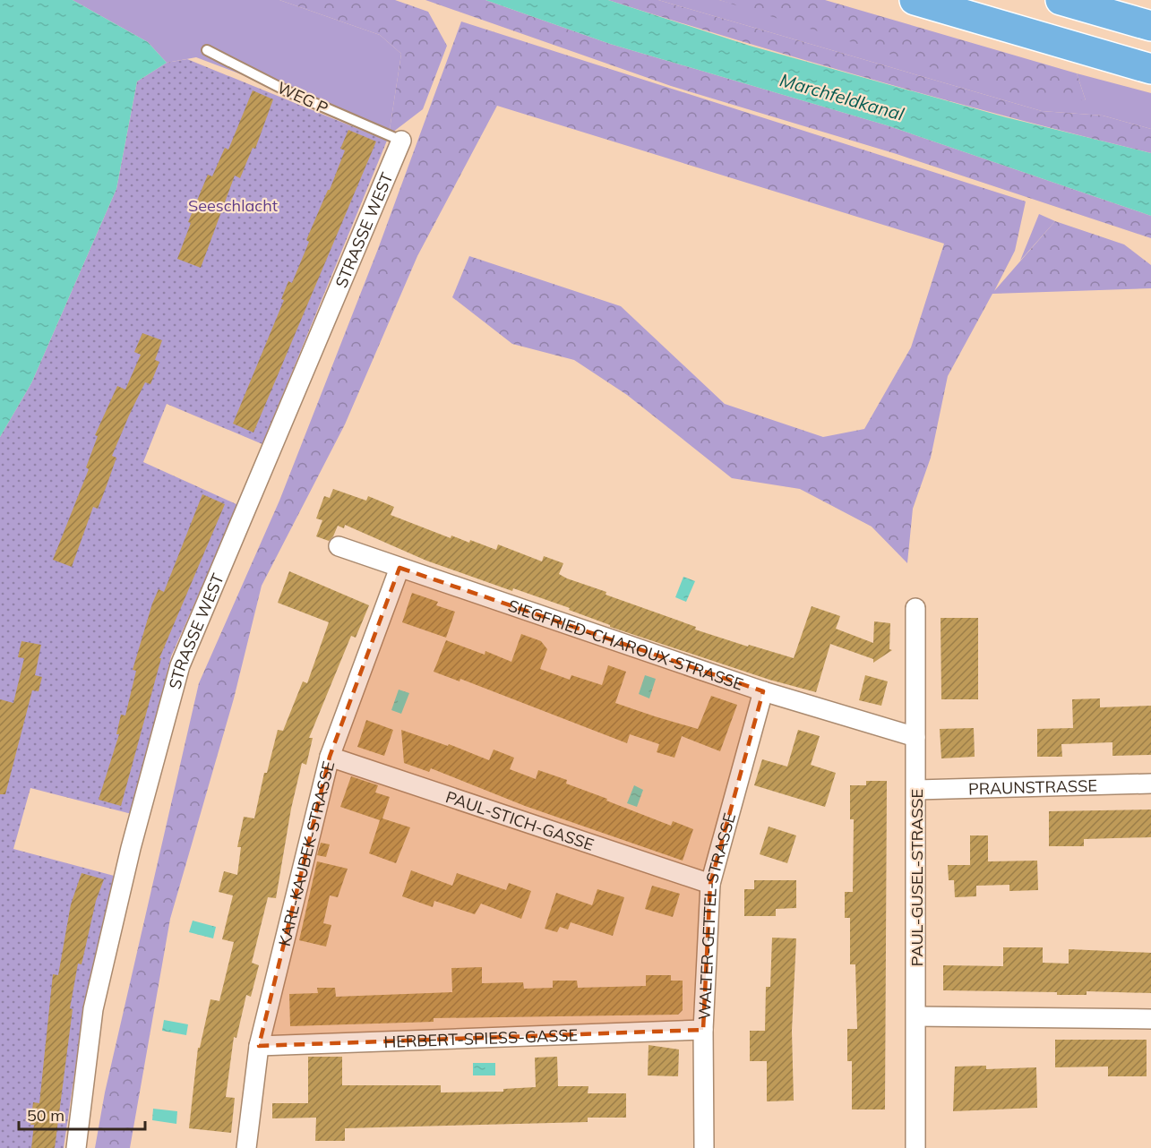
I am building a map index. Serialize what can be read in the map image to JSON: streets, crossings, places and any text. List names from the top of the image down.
{
  "streets": {
    "street": [
      "STRASSE WEST",
      "SIEGFRIED-CHAROUX-STRASSE",
      "PRAUNSTRASSE",
      "PAUL-STICH-GASSE",
      "KARL-KAUBEK-STRASSE",
      "PAUL-GUSEL-STRASSE",
      "WALTER-GETTEL-STRASSE",
      "HERBERT-SPIESS-GASSE"
    ],
    "lane": ["WEG P"]
  },
  "crossings": [
    ["WEG P", "STRASSE WEST"],
    ["SIEGFRIED-CHAROUX-STRASSE", "KARL-KAUBEK-STRASSE"],
    ["SIEGFRIED-CHAROUX-STRASSE", "PAUL-GUSEL-STRASSE"],
    ["SIEGFRIED-CHAROUX-STRASSE", "WALTER-GETTEL-STRASSE"],
    ["PRAUNSTRASSE", "PAUL-GUSEL-STRASSE"],
    ["PAUL-STICH-GASSE", "KARL-KAUBEK-STRASSE"],
    ["PAUL-STICH-GASSE", "WALTER-GETTEL-STRASSE"],
    ["KARL-KAUBEK-STRASSE", "HERBERT-SPIESS-GASSE"],
    ["WALTER-GETTEL-STRASSE", "HERBERT-SPIESS-GASSE"]
  ],
  "water": ["Marchfeldkanal"],
  "parks": ["Seeschlacht"],
  "scale_bar": "50 m"
}
